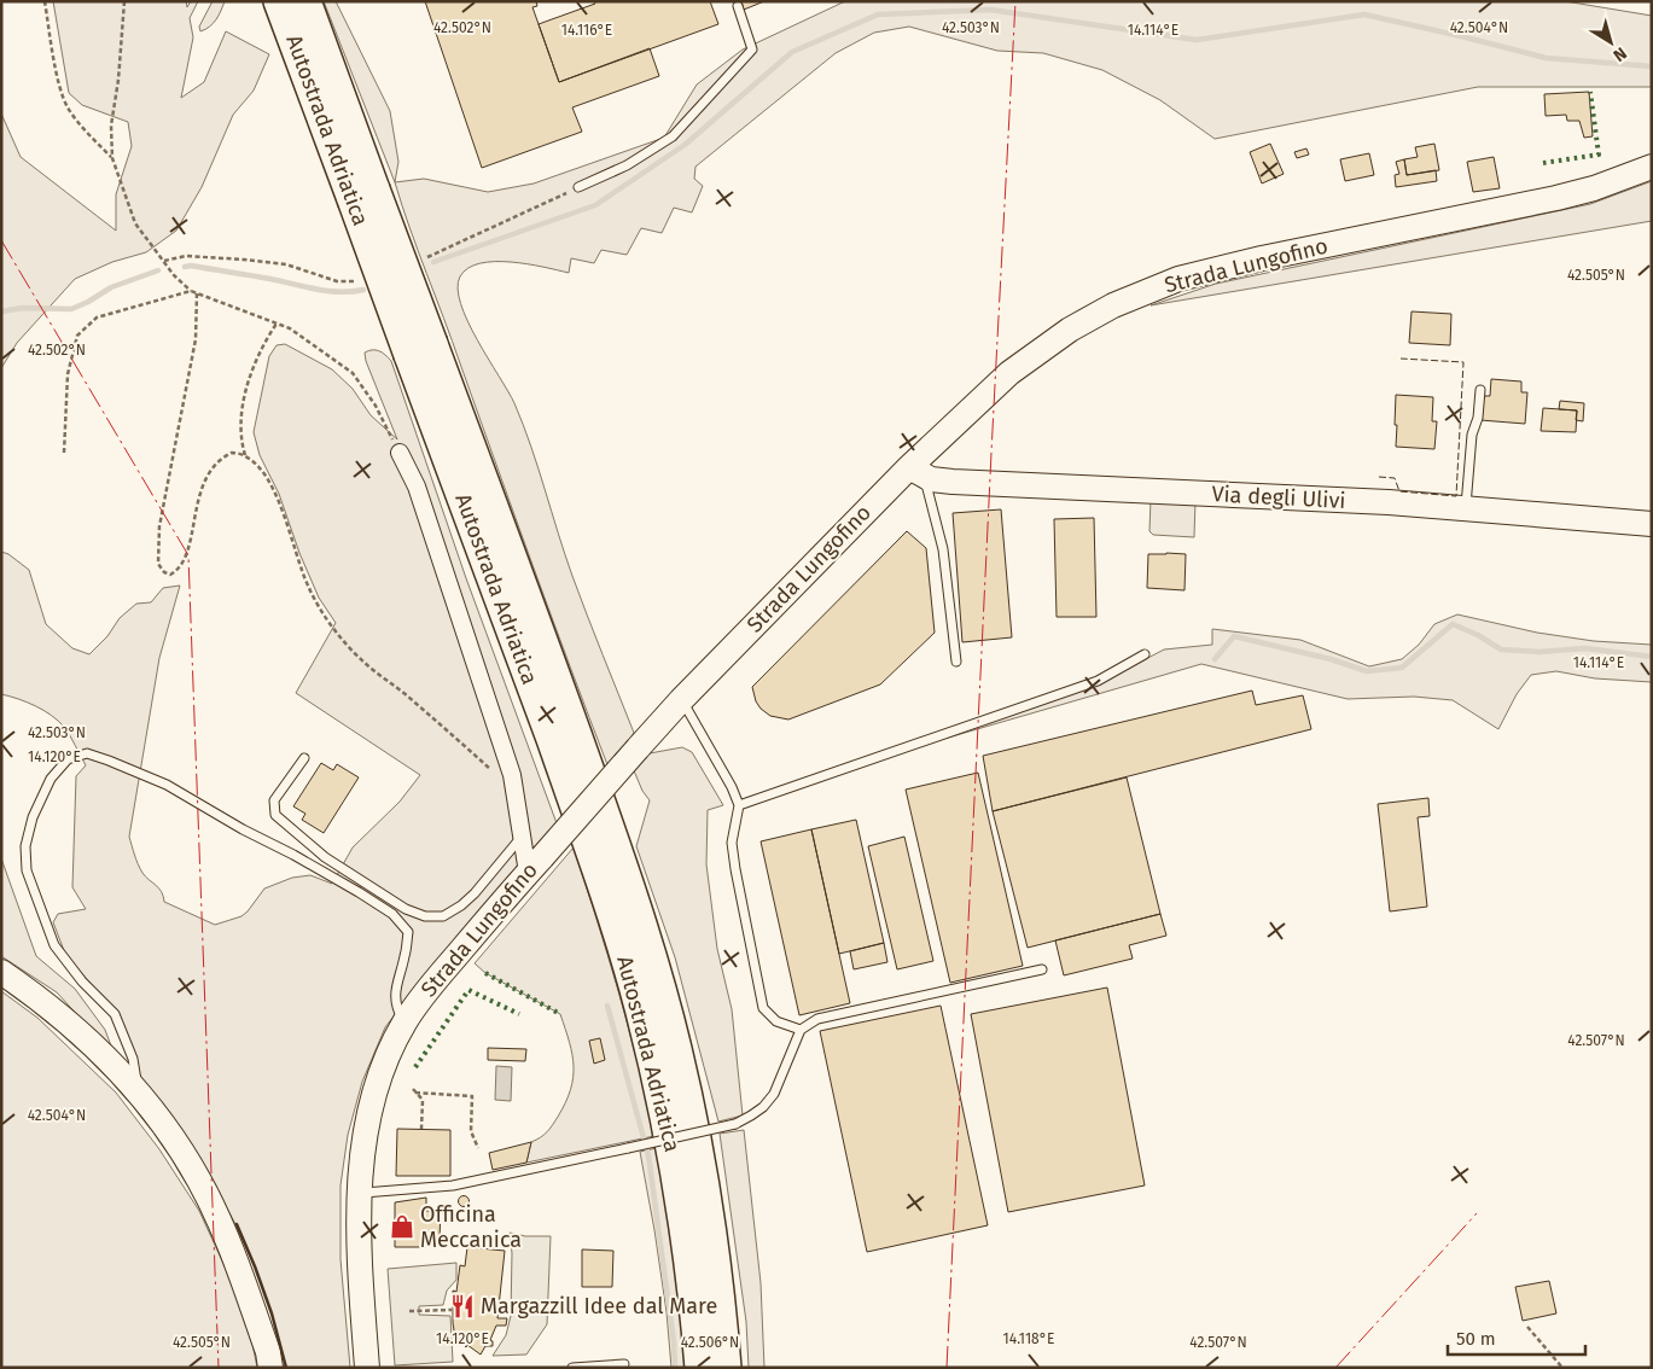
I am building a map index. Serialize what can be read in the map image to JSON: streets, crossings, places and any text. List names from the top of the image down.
{
  "streets": {
    "highway": ["Autostrada Adriatica"],
    "main road": ["Strada Lungofino", "Via degli Ulivi"]
  },
  "crossings": [
    ["Strada Lungofino", "Via degli Ulivi"]
  ],
  "places": {
    "shop": ["Officina Meccanica"],
    "restaurant": ["Margazzill Idee dal Mare"]
  },
  "scale_bar": "50 m",
  "north": "bottom right",
  "coordinates": [
    "42.502°N",
    "42.503°N",
    "42.504°N",
    "14.116°E",
    "14.114°E",
    "42.505°N",
    "14.120°E",
    "42.507°N",
    "14.118°E",
    "42.506°N"
  ]
}
